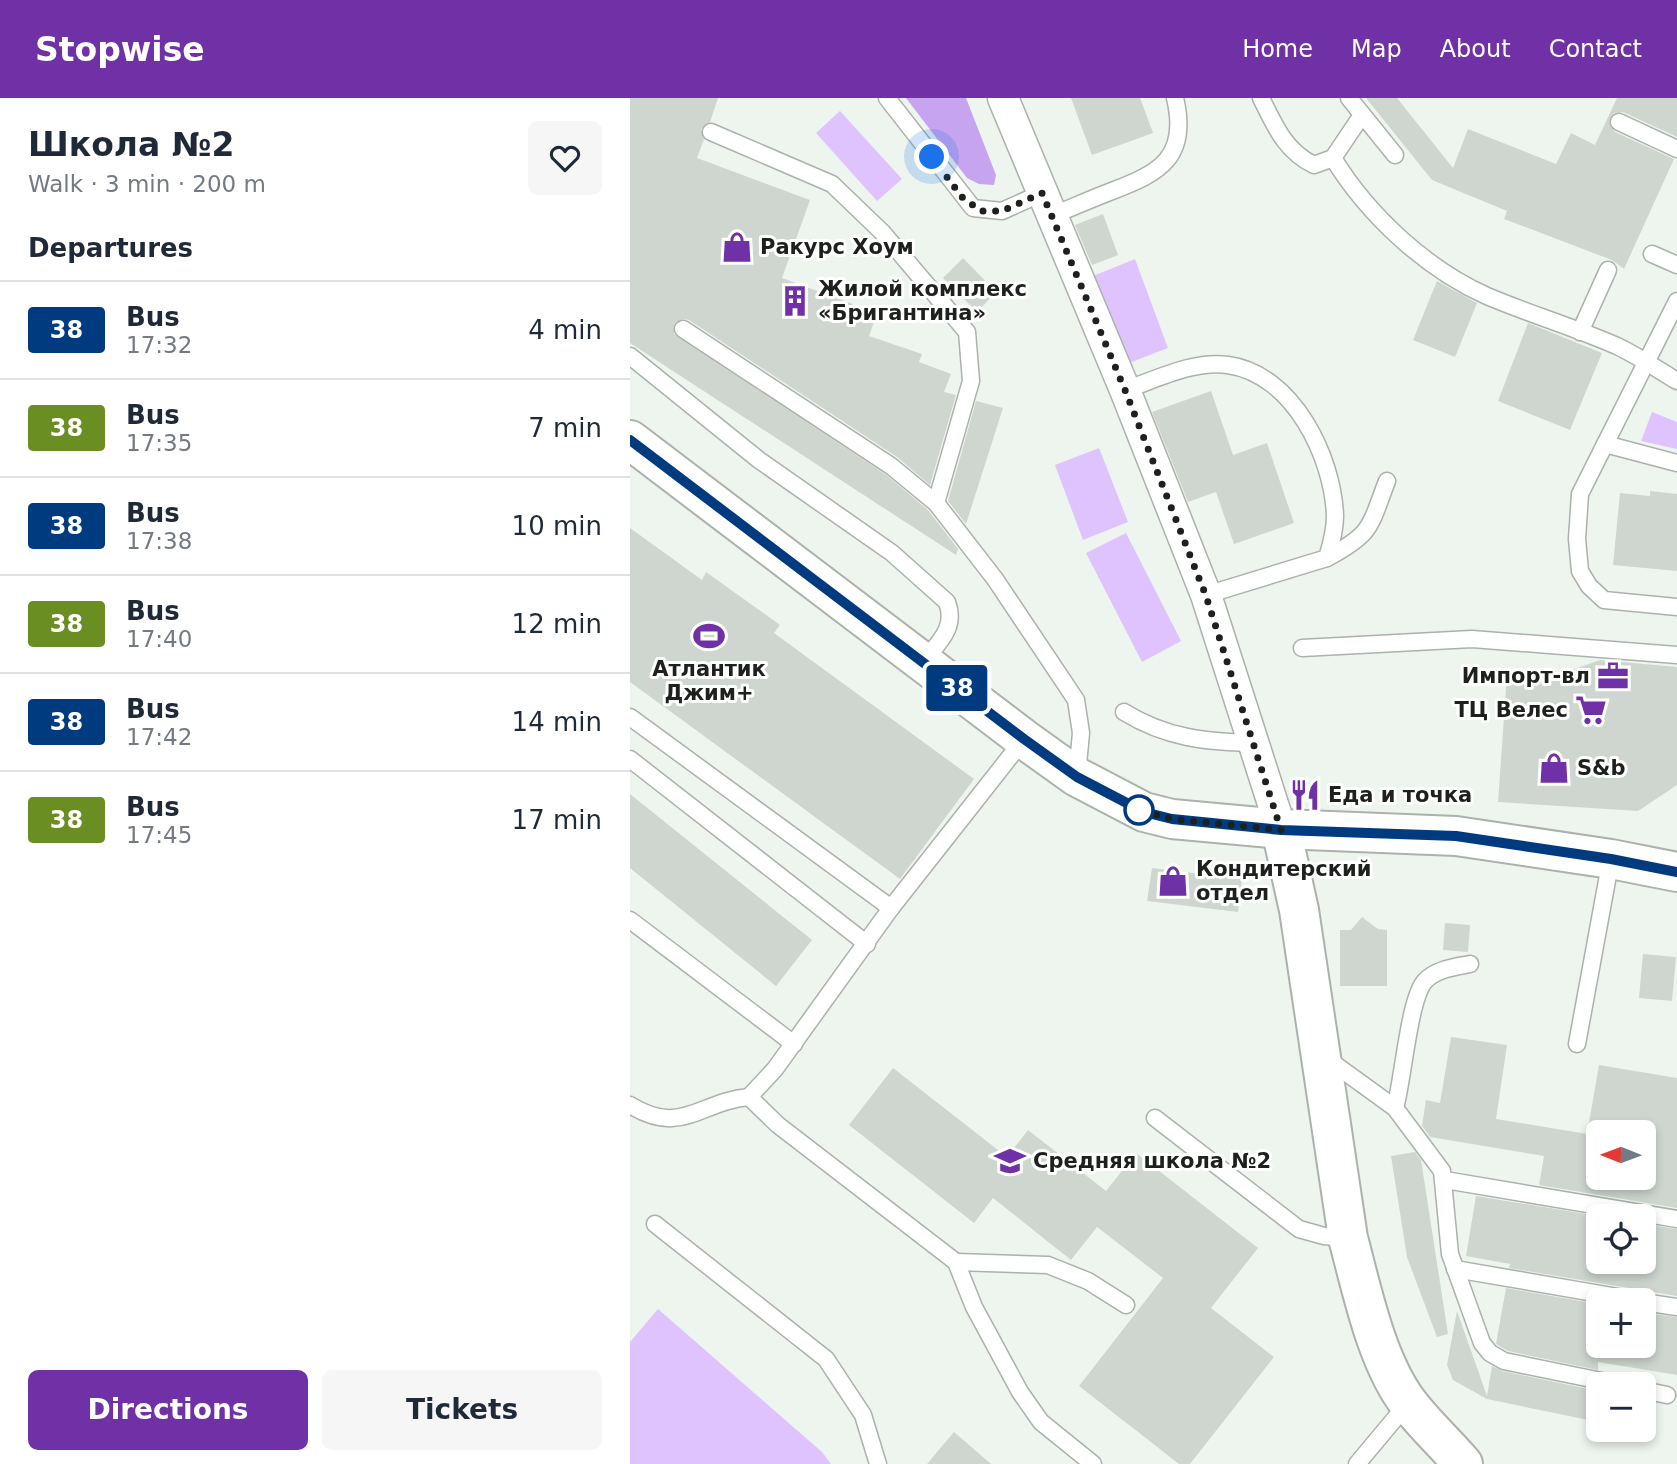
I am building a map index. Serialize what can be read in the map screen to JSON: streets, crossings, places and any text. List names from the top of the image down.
{
  "places": {
    "shop": ["Ракурс Хоум", "S&b", "Кондитерский отдел"],
    "building": ["Жилой комплекс «Бригантина»"],
    "sports": ["Атлантик Джим+"],
    "office": ["Импорт-вл"],
    "supermarket": ["ТЦ Велес"],
    "restaurant": ["Еда и точка"],
    "school or university": ["Средняя школа №2"]
  },
  "lines": ["bus line 38"],
  "north": "left",
  "page": {
    "header": "Stopwise",
    "nav": [
      "Home",
      "Map",
      "About",
      "Contact"
    ],
    "heading": [
      ["Школа №2", "Walk · 3 min · 200 m"],
      "Departures"
    ],
    "on_map": "38",
    "list": [
      {
        "mark": "38",
        "name": "Bus",
        "note": "17:32",
        "value": "4 min"
      },
      {
        "mark": "38",
        "name": "Bus",
        "note": "17:35",
        "value": "7 min"
      },
      {
        "mark": "38",
        "name": "Bus",
        "note": "17:38",
        "value": "10 min"
      },
      {
        "mark": "38",
        "name": "Bus",
        "note": "17:40",
        "value": "12 min"
      },
      {
        "mark": "38",
        "name": "Bus",
        "note": "17:42",
        "value": "14 min"
      },
      {
        "mark": "38",
        "name": "Bus",
        "note": "17:45",
        "value": "17 min"
      }
    ],
    "map_buttons": ["+", "−"],
    "buttons": ["Directions", "Tickets"]
  }
}
